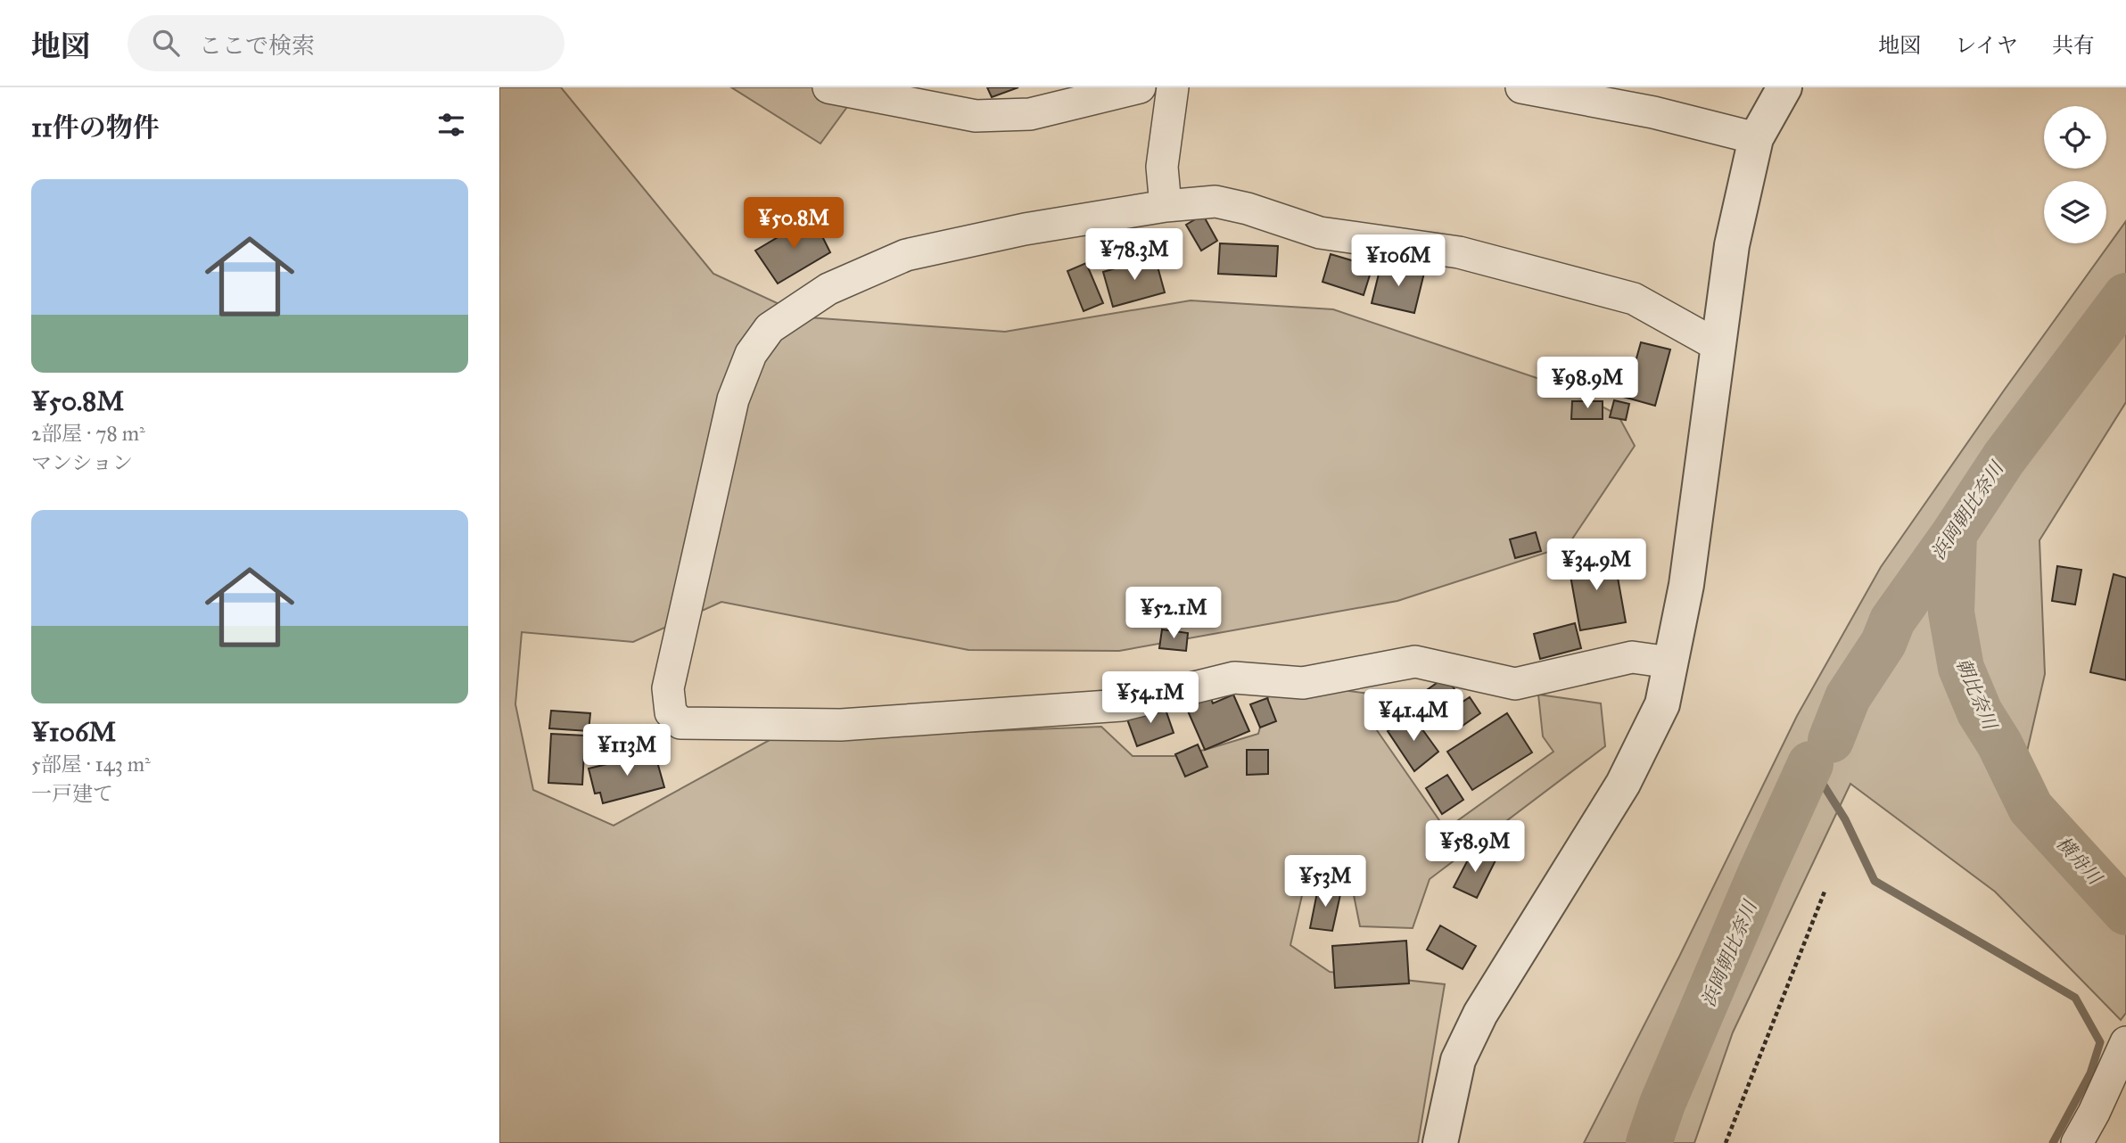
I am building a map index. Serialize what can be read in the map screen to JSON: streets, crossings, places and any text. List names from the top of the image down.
{
  "water": ["浜岡朝比奈川", "朝比奈川", "横舟川"],
  "page": {
    "header": "地図",
    "search": "ここで検索",
    "nav": ["地図", "レイヤ", "共有"],
    "heading": "11件の物件",
    "list": [
      {
        "name": "¥50.8M",
        "note": "2部屋 · 78 m² · マンション"
      },
      {
        "name": "¥106M",
        "note": "5部屋 · 143 m² · 一戸建て"
      }
    ],
    "price": [
      "¥50.8M",
      "¥78.3M",
      "¥106M",
      "¥98.9M",
      "¥34.9M",
      "¥52.1M",
      "¥54.1M",
      "¥41.4M",
      "¥113M",
      "¥58.9M",
      "¥53M"
    ]
  }
}
